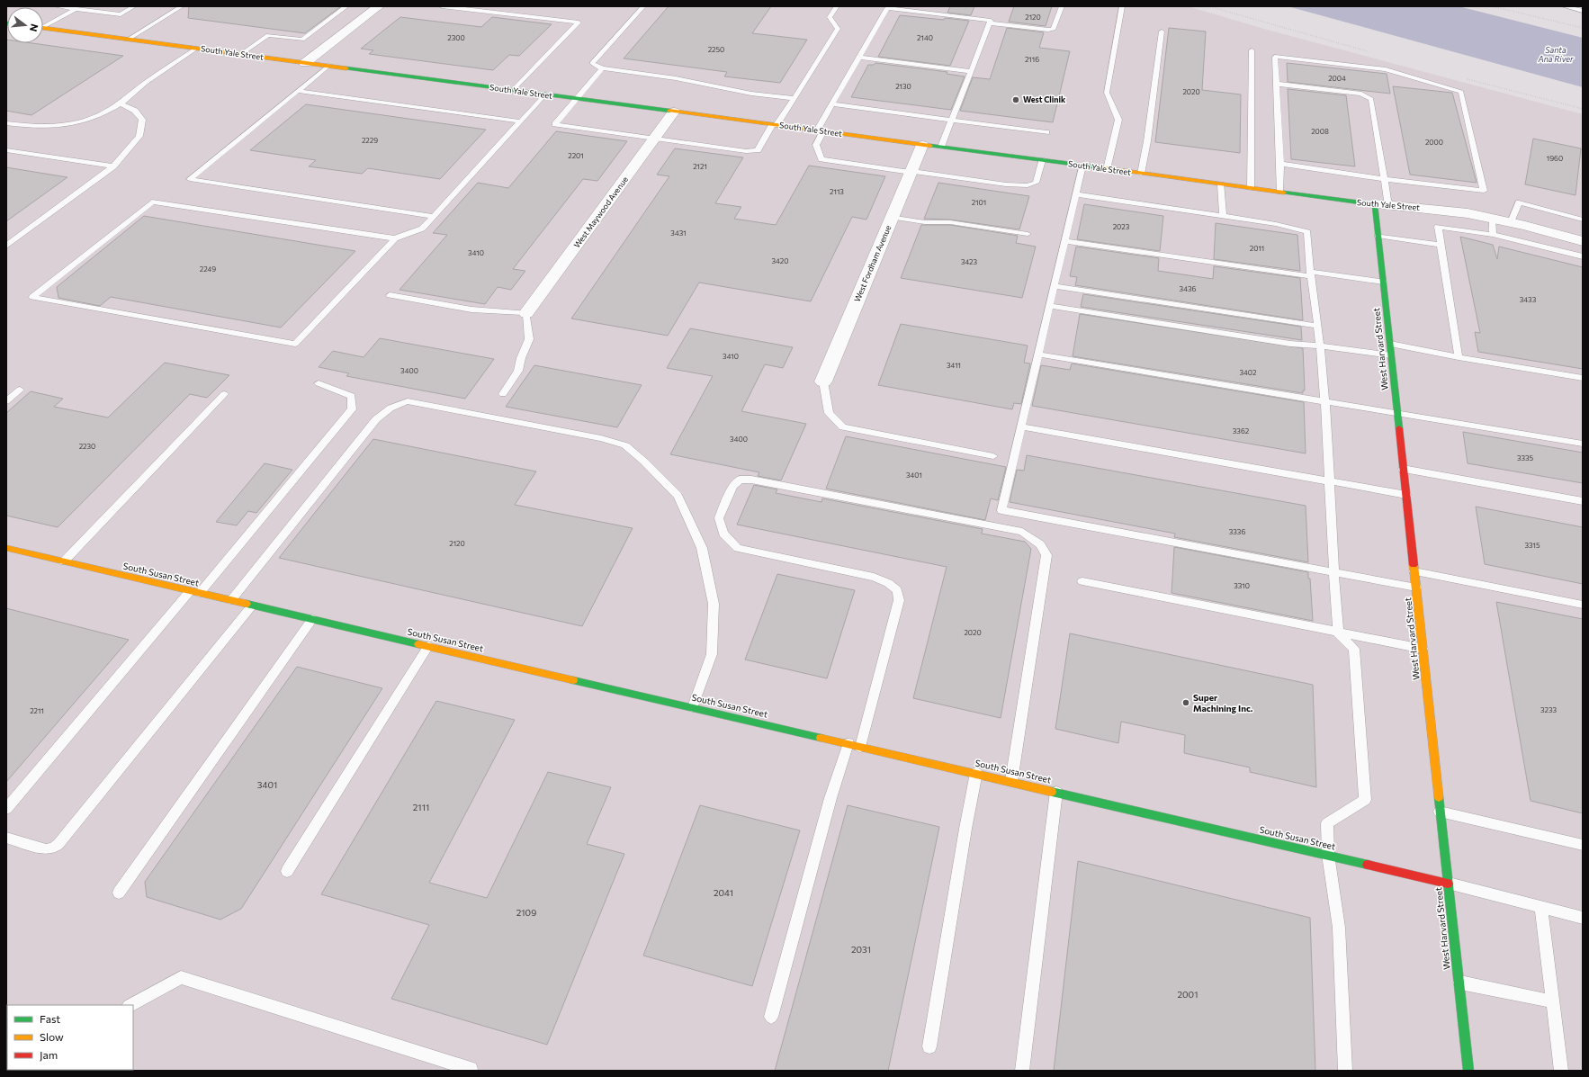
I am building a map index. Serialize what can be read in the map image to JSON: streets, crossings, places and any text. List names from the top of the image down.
{
  "streets": {
    "street": [
      "South Yale Street",
      "West Maywood Avenue",
      "West Fordham Avenue",
      "West Harvard Street",
      "South Susan Street"
    ]
  },
  "crossings": [
    ["South Yale Street", "West Maywood Avenue"],
    ["South Yale Street", "West Fordham Avenue"],
    ["South Yale Street", "West Harvard Street"],
    ["West Harvard Street", "South Susan Street"]
  ],
  "water": ["Santa Ana River"],
  "places": ["West Clinik", "Super Machining Inc."],
  "house_numbers": [
    "2120",
    "2300",
    "2140",
    "2250",
    "2116",
    "2004",
    "2130",
    "2020",
    "2008",
    "2229",
    "2000",
    "2201",
    "1960",
    "2121",
    "2113",
    "2101",
    "2023",
    "3431",
    "2011",
    "3410",
    "3420",
    "3423",
    "2249",
    "3436",
    "3433",
    "3410",
    "3411",
    "3400",
    "3402",
    "3362",
    "3400",
    "2230",
    "3335",
    "3401",
    "3336",
    "2120",
    "3315",
    "3310",
    "2020",
    "3233",
    "2211",
    "3401",
    "2111",
    "2041",
    "2109",
    "2031",
    "2001"
  ],
  "legend": ["Fast", "Slow", "Jam"],
  "north": "right"
}
